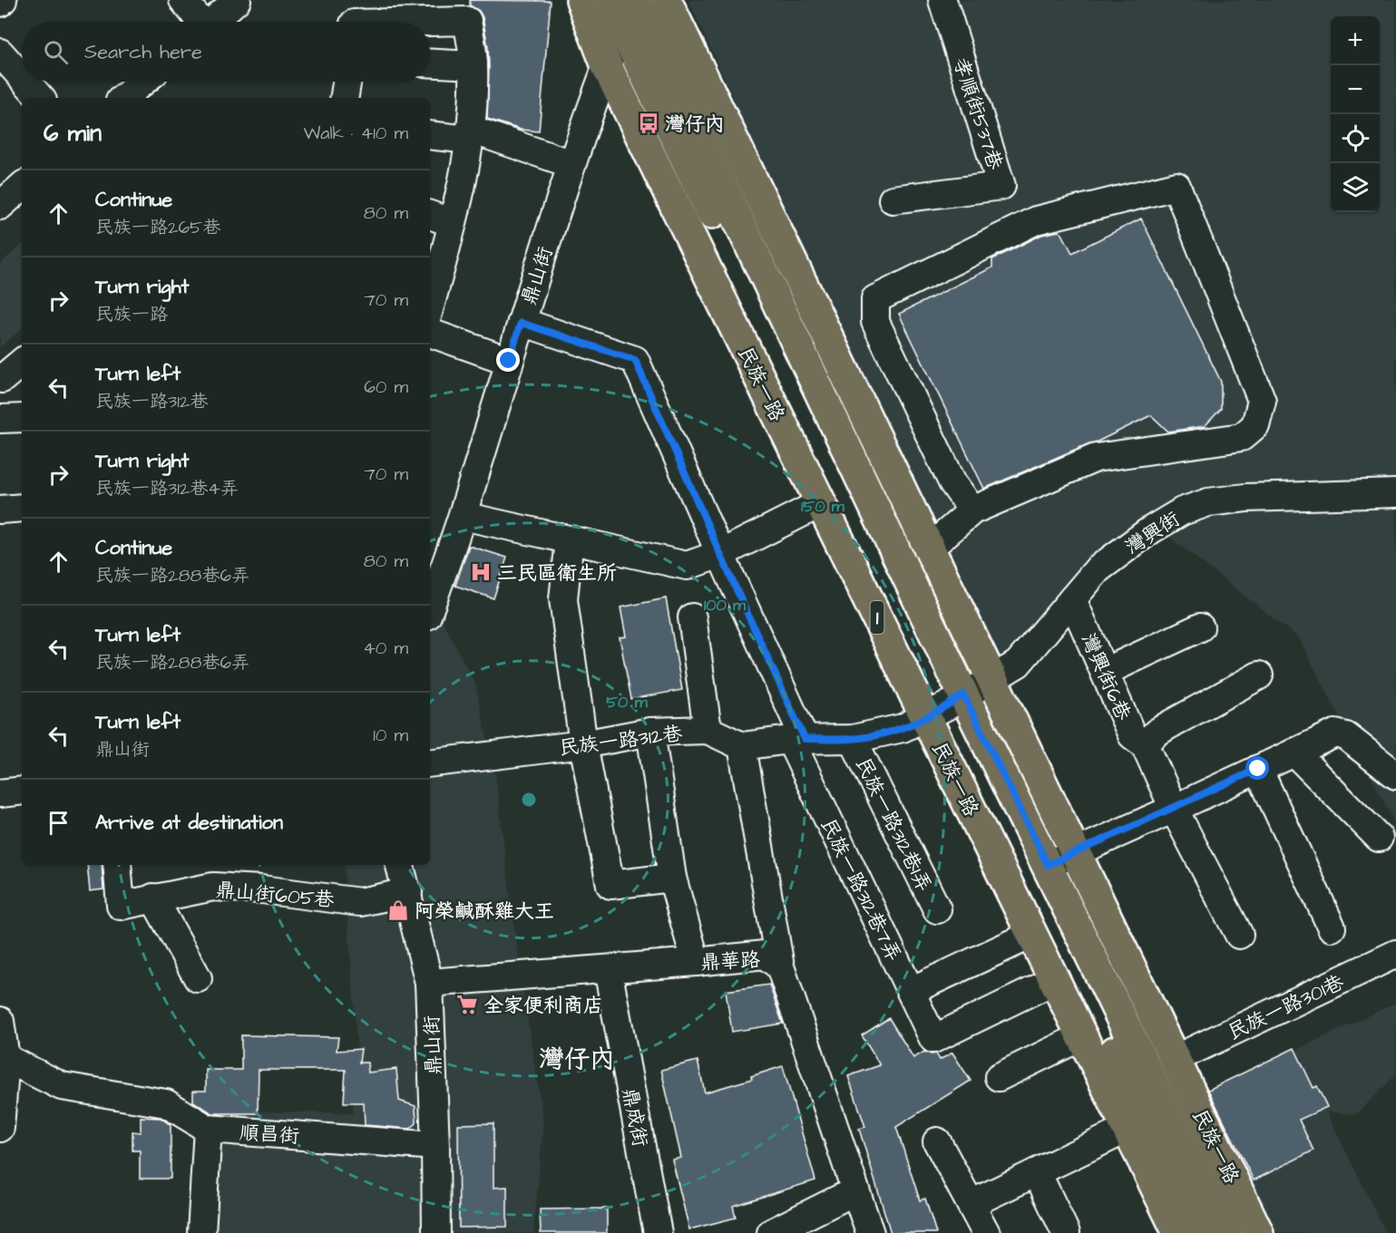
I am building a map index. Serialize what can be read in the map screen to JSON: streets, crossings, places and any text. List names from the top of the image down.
{
  "streets": {
    "main road": ["民族一路", "1"],
    "street": [
      "孝順街537巷",
      "鼎山街",
      "灣興街",
      "灣興街6巷",
      "民族一路312巷",
      "民族一路312巷1弄",
      "民族一路312巷7弄",
      "鼎山街605巷",
      "鼎華路",
      "民族一路301巷",
      "鼎成街",
      "順昌街"
    ]
  },
  "crossings": [
    ["鼎山街", "民族一路"],
    ["鼎山街", "民族一路312巷7弄"],
    ["鼎山街", "鼎山街605巷"],
    ["鼎山街", "鼎華路"],
    ["鼎山街", "順昌街"],
    ["民族一路", "灣興街"],
    ["民族一路", "民族一路312巷7弄"],
    ["民族一路", "民族一路301巷"],
    ["灣興街", "灣興街6巷"],
    ["鼎華路", "鼎成街"]
  ],
  "districts": ["灣仔內"],
  "places": {
    "bus stop": ["灣仔內"],
    "hospital": ["三民區衛生所"],
    "shop": ["阿榮鹹酥雞大王"],
    "supermarket": ["全家便利商店"]
  },
  "page": {
    "map_buttons": ["+", "−"],
    "search": "Search here",
    "heading": ["6 min", "Walk · 410 m"],
    "list": [
      ["Continue", "民族一路265巷", "80 m"],
      ["Turn right", "民族一路", "70 m"],
      ["Turn left", "民族一路312巷", "60 m"],
      ["Turn right", "民族一路312巷4弄", "70 m"],
      ["Continue", "民族一路288巷6弄", "80 m"],
      ["Turn left", "民族一路288巷6弄", "40 m"],
      ["Turn left", "鼎山街", "10 m"],
      "Arrive at destination"
    ]
  },
  "rings": ["150 m", "100 m", "50 m"]
}
